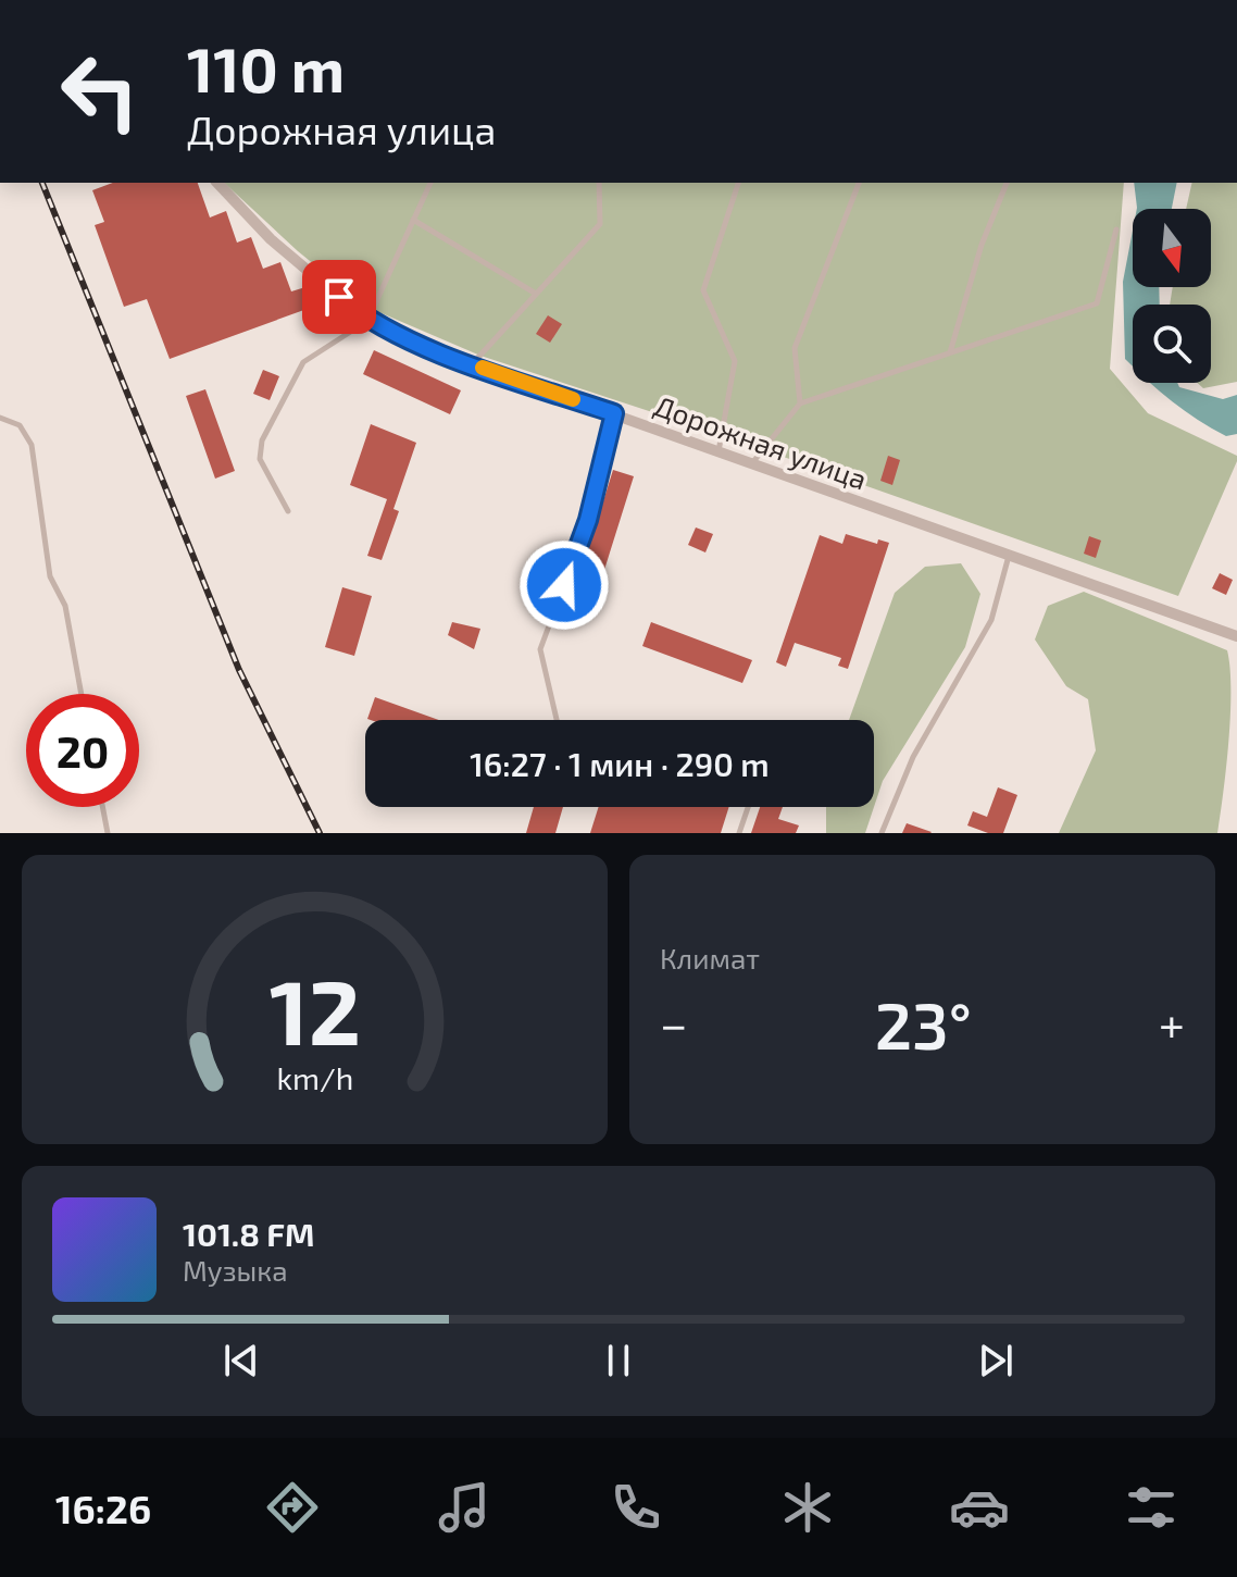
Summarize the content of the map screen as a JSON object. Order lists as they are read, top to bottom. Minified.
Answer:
{"streets":{"street":["Дорожная улица"]},"north":"bottom","page":{"turn":["110 m","Дорожная улица"],"limit":"20","trip":"16:27 · 1 мин · 290 m","tile":"Климат","heat":["−","23°","+"],"song":["101.8 FM","Музыка"],"tabs":"16:26","gauge":["12","km/h"]}}
